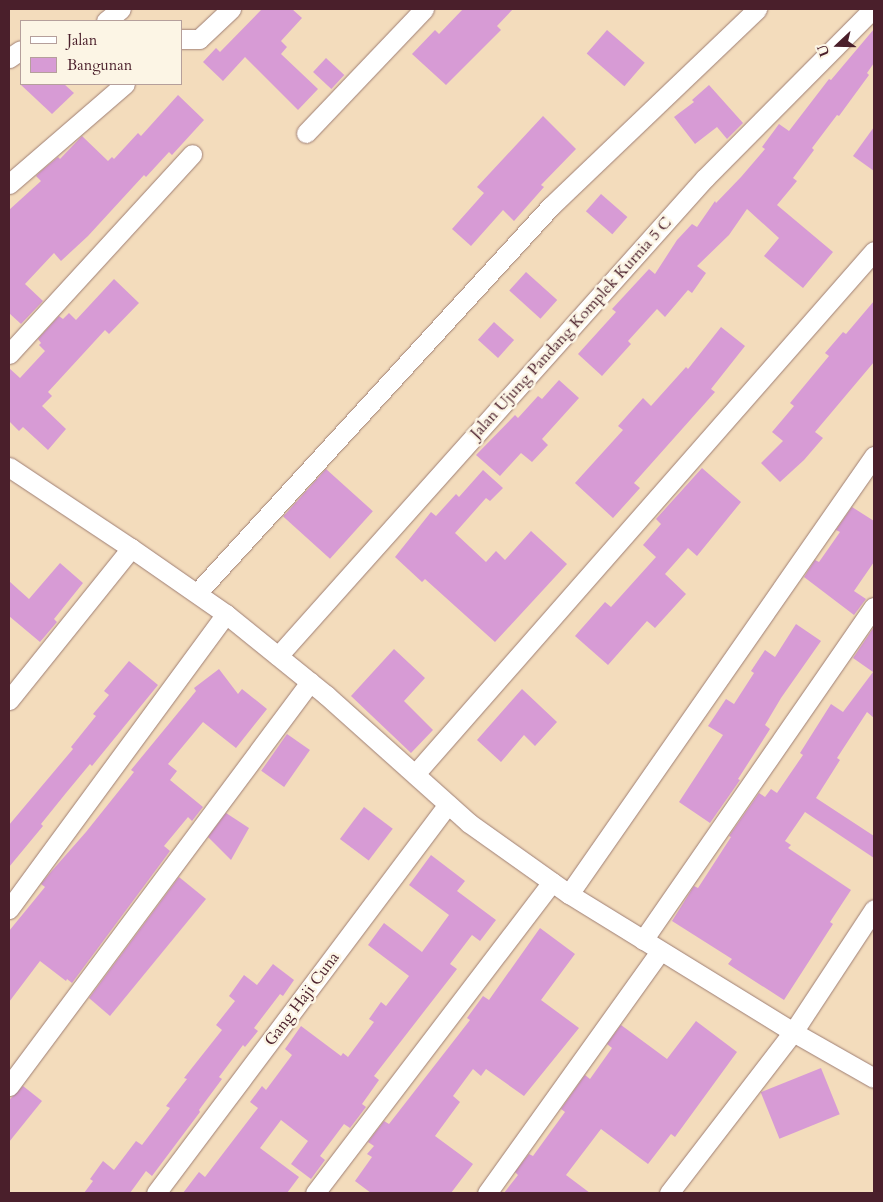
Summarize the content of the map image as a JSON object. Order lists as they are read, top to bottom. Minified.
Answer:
{"streets":{"street":["Jalan Ujung Pandang Komplek Kurnia 5 C","Gang Haji Cuna"]},"legend":["Jalan","Bangunan"],"north":"left"}
